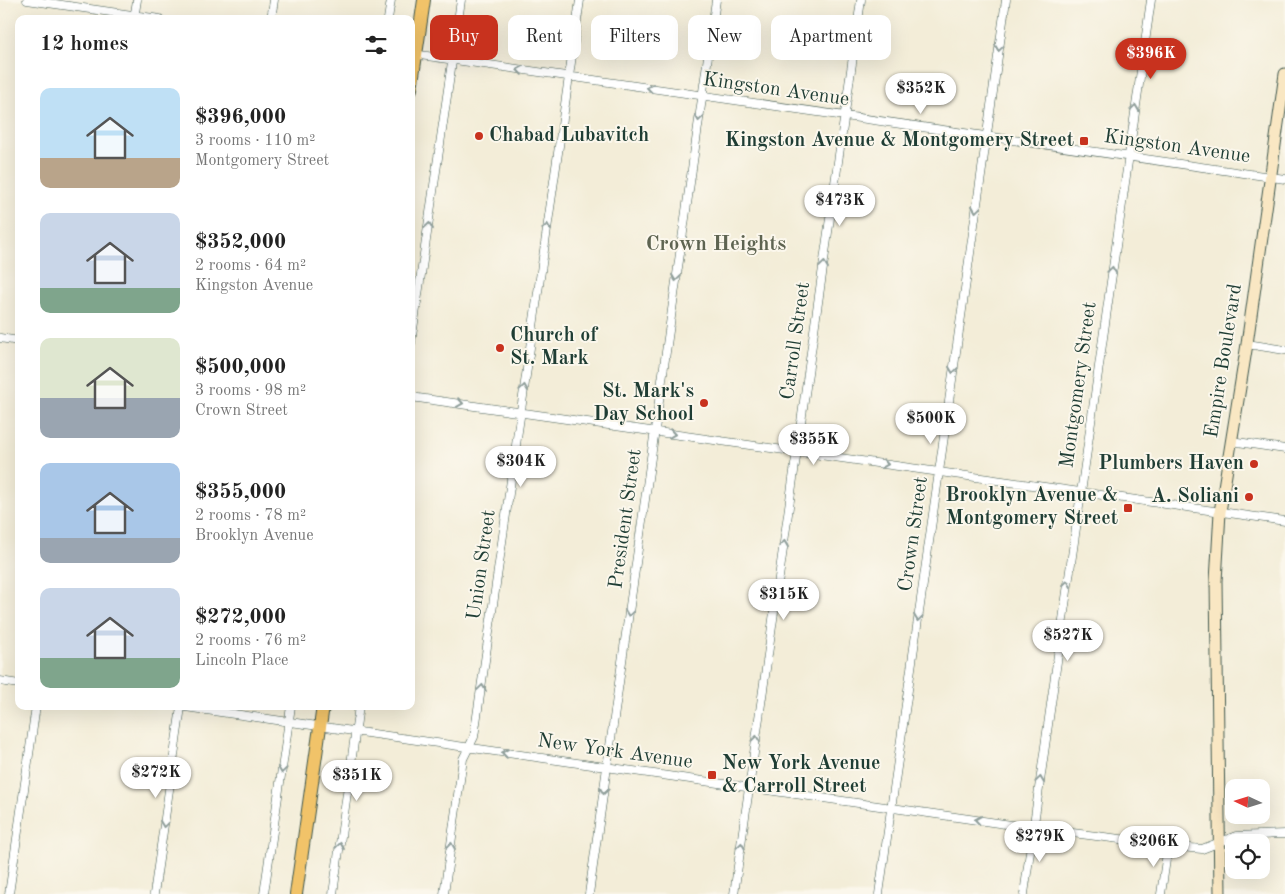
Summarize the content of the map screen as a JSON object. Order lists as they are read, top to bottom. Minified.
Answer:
{"streets":{"main road":["Empire Boulevard"],"street":["Kingston Avenue","Carroll Street","Montgomery Street","President Street","Crown Street","Union Street","New York Avenue"]},"crossings":[["Kingston Avenue","Carroll Street"],["Kingston Avenue","Empire Boulevard"],["Kingston Avenue","Montgomery Street"],["Kingston Avenue","President Street"],["Kingston Avenue","Crown Street"],["Kingston Avenue","Union Street"],["Carroll Street","New York Avenue"],["Empire Boulevard","New York Avenue"],["Montgomery Street","New York Avenue"],["President Street","New York Avenue"],["Crown Street","New York Avenue"],["Union Street","New York Avenue"]],"one_way":["Carroll Street","Montgomery Street","President Street","Crown Street","Union Street"],"districts":["Crown Heights"],"places":{"other":["Chabad Lubavitch","Church of St. Mark","St. Mark's Day School","Plumbers Haven","A. Soliani"],"transit":["Kingston Avenue & Montgomery Street","Brooklyn Avenue & Montgomery Street","New York Avenue & Carroll Street"]},"north":"left","page":{"chip":["Buy","Rent","Filters","New","Apartment"],"heading":"12 homes","price":["$396K","$352K","$473K","$500K","$355K","$304K","$315K","$527K","$272K","$351K","$279K","$206K"],"list":[{"name":"$396,000","note":"3 rooms · 110 m² · Montgomery Street"},{"name":"$352,000","note":"2 rooms · 64 m² · Kingston Avenue"},{"name":"$500,000","note":"3 rooms · 98 m² · Crown Street"},{"name":"$355,000","note":"2 rooms · 78 m² · Brooklyn Avenue"},{"name":"$272,000","note":"2 rooms · 76 m² · Lincoln Place"}]}}
